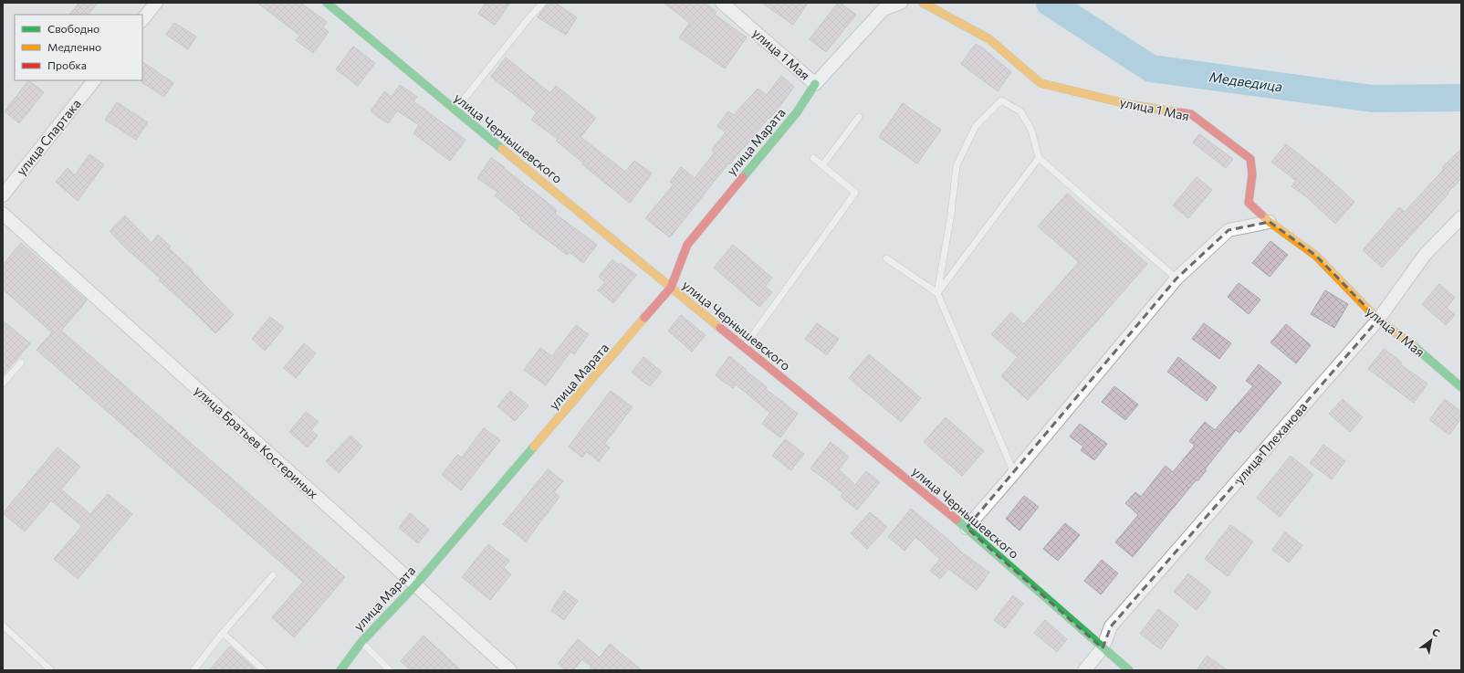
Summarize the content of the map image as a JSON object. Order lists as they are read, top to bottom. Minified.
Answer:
{"streets":{"street":["улица 1 Мая","улица Спартака","улица Чернышевского","улица Марата","улица Братьев Костериных","улица Плеханова"]},"crossings":[["улица 1 Мая","улица Марата"],["улица 1 Мая","улица Плеханова"],["улица Чернышевского","улица Марата"],["улица Чернышевского","улица Плеханова"],["улица Марата","улица Братьев Костериных"]],"water":["Медведица"],"legend":["Свободно","Медленно","Пробка"],"north":"top right"}
